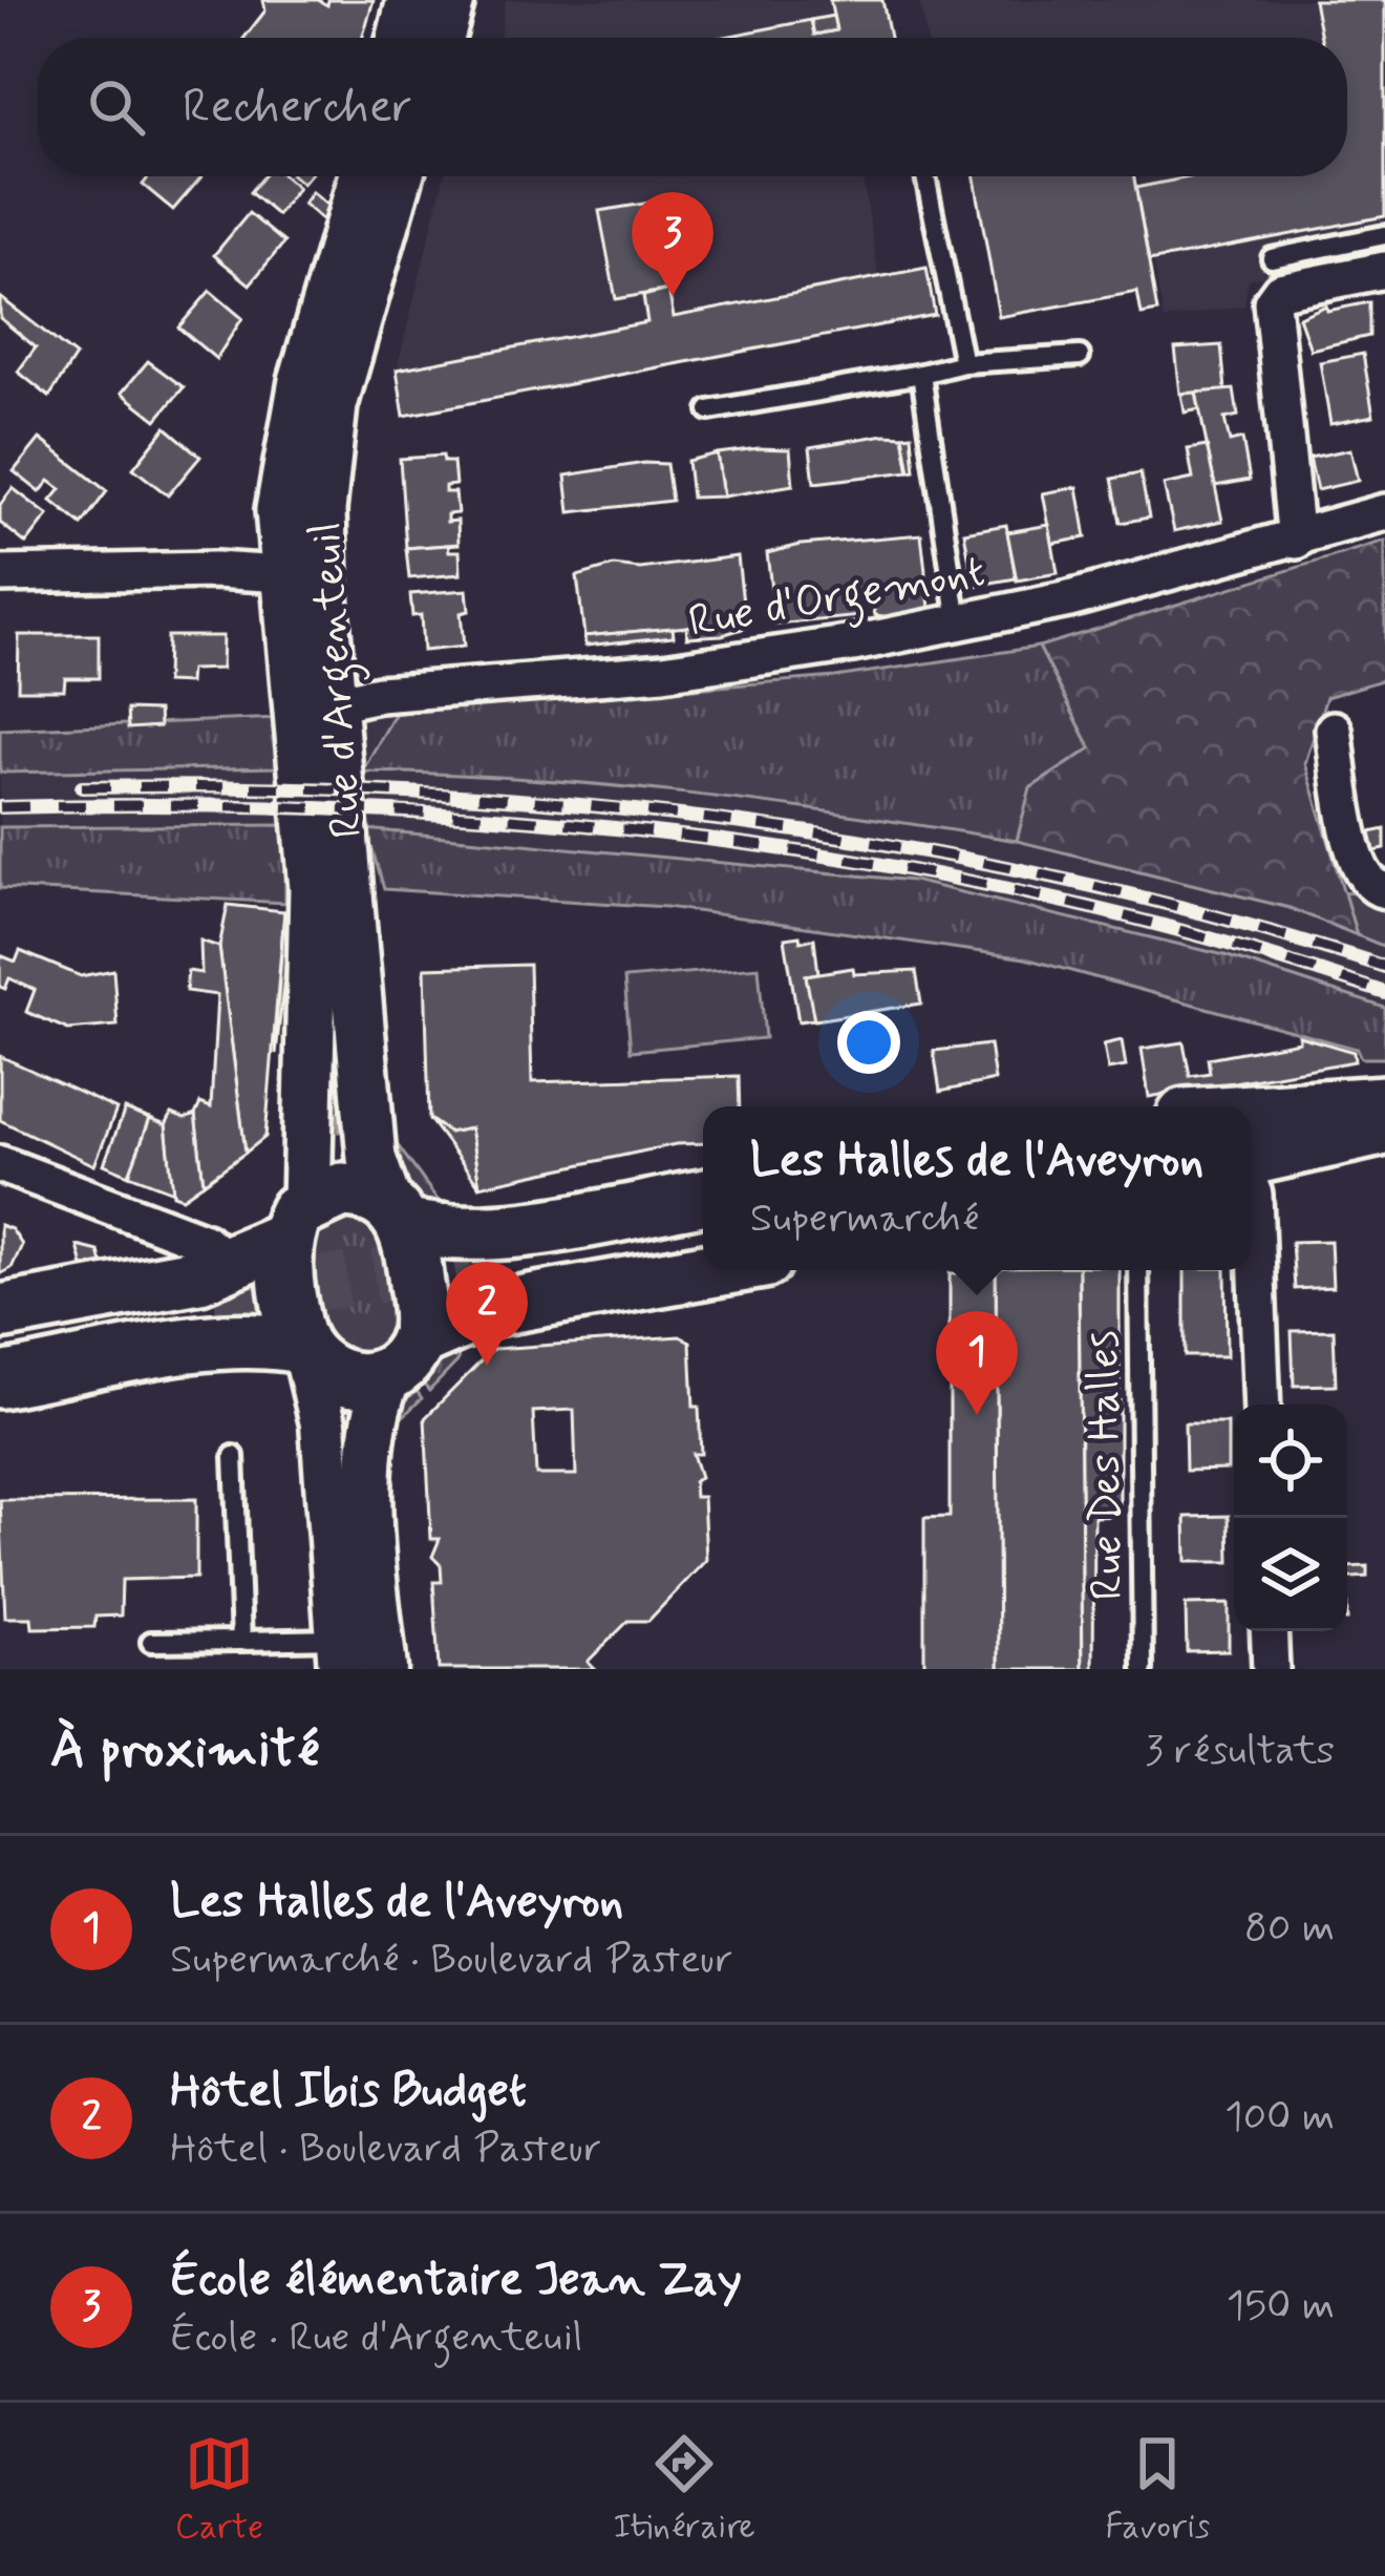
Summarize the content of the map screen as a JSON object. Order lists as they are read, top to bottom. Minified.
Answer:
{"streets":{"main road":["Rue d'Argenteuil"],"street":["Rue d'Orgemont"],"lane":["Rue Des Halles"]},"crossings":[["Rue d'Orgemont","Rue d'Argenteuil"]],"page":{"search":"Rechercher","pins":["3","2","1"],"popup":["Les Halles de l'Aveyron","Supermarché"],"heading":["À proximité","3 résultats"],"list":[{"mark":"1","name":"Les Halles de l'Aveyron","note":"Supermarché · Boulevard Pasteur","value":"80 m"},{"mark":"2","name":"Hôtel Ibis Budget","note":"Hôtel · Boulevard Pasteur","value":"100 m"},{"mark":"3","name":"École élémentaire Jean Zay","note":"École · Rue d'Argenteuil","value":"150 m"}],"nav":["Carte","Itinéraire","Favoris"]}}
